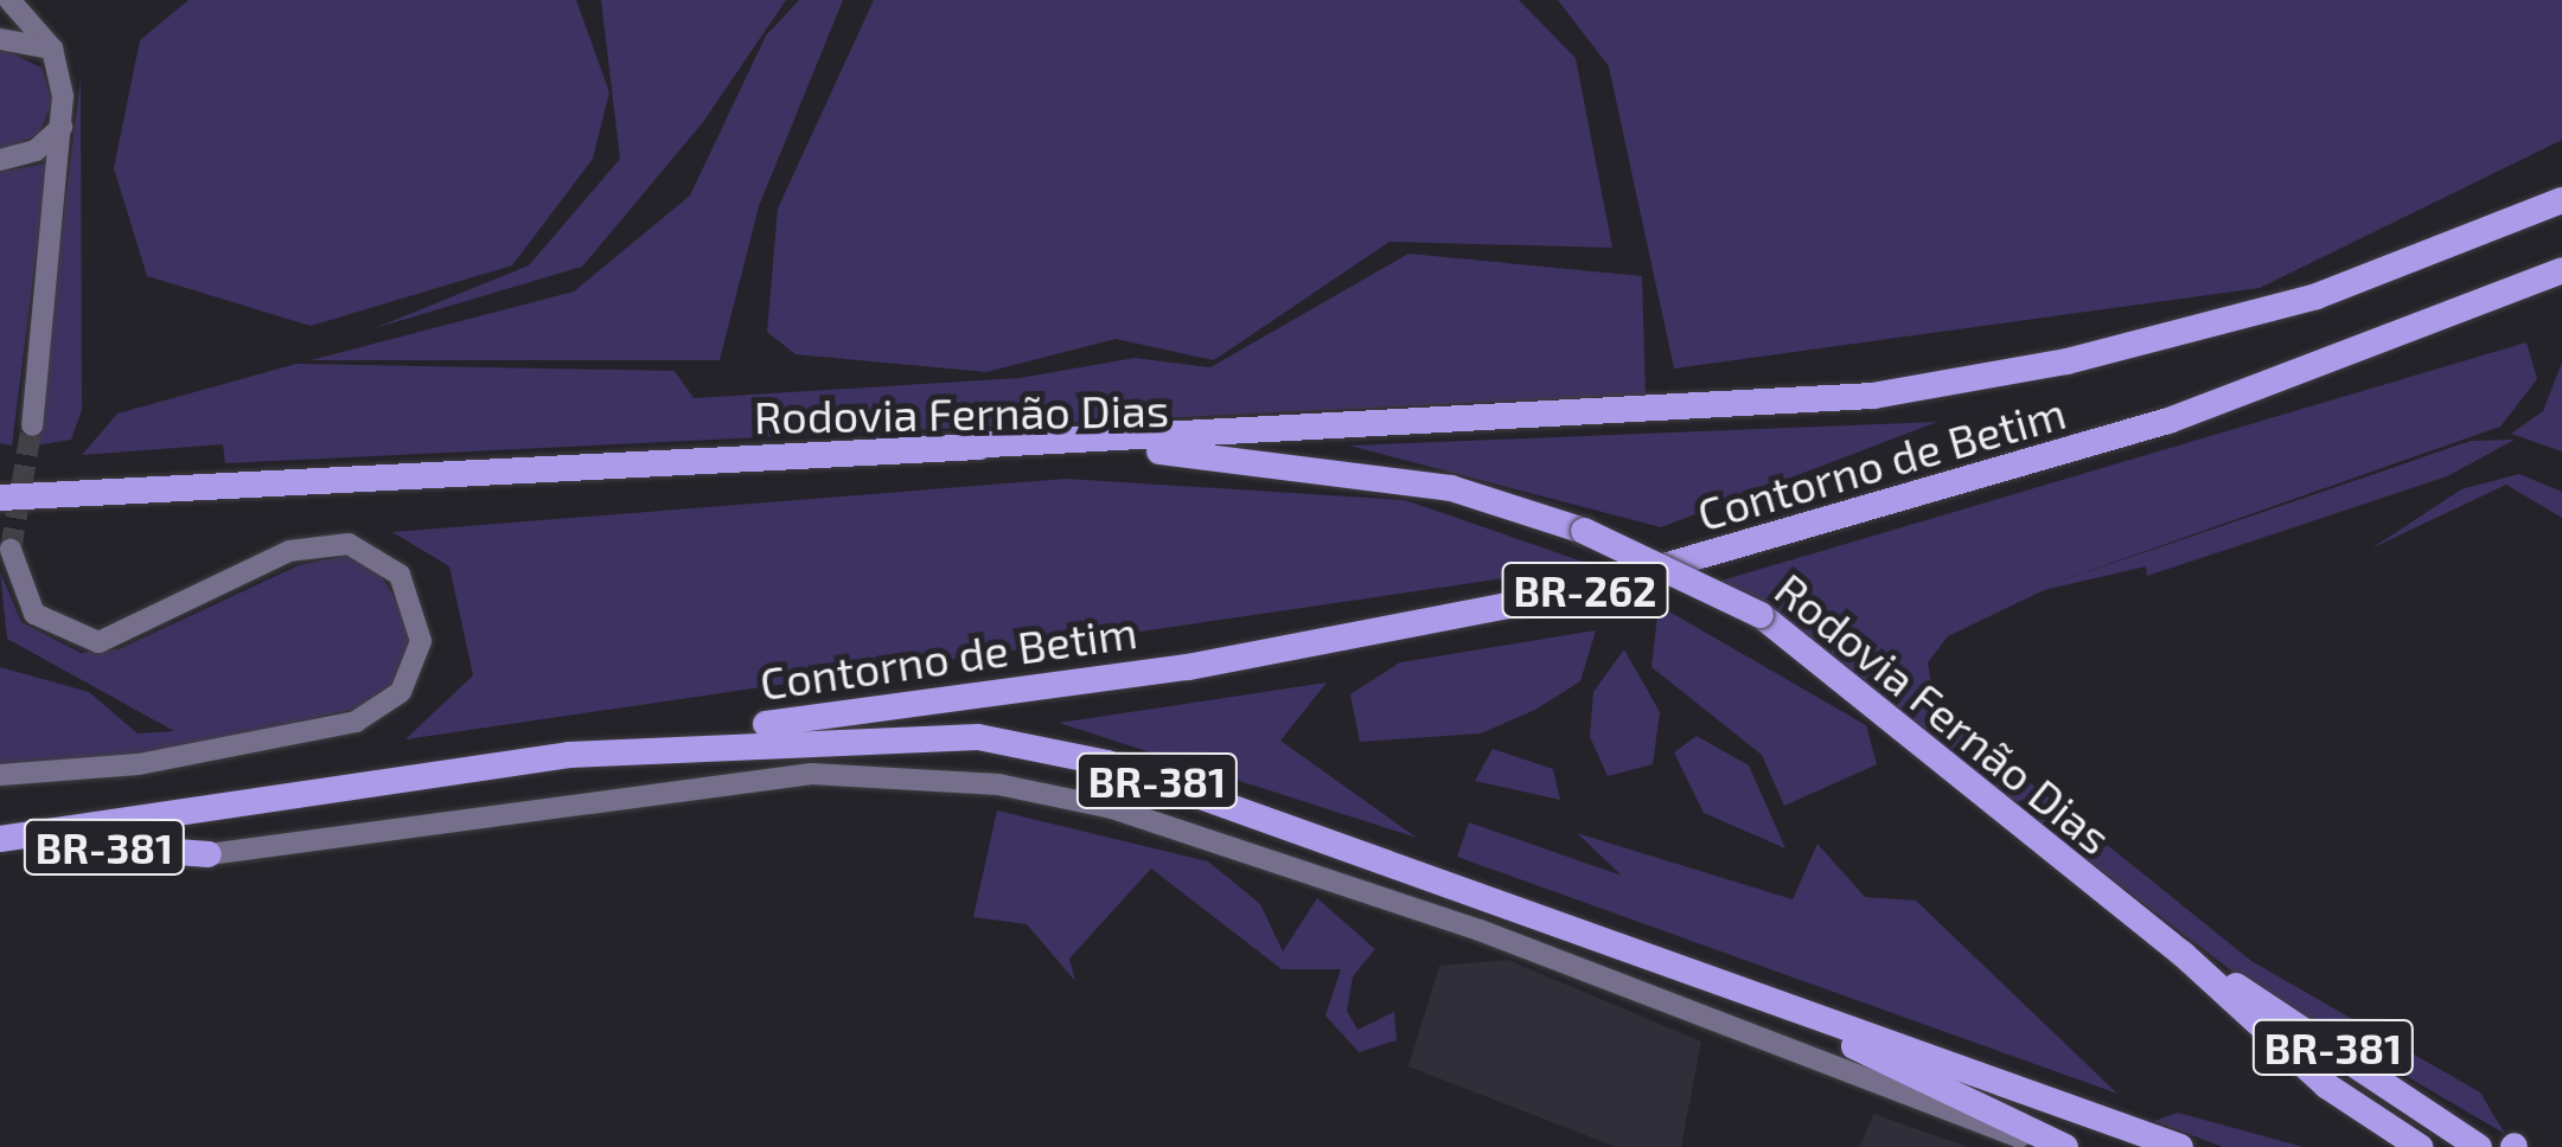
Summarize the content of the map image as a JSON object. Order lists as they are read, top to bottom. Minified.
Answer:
{"streets":{"highway":["Rodovia Fernão Dias","Contorno de Betim","BR-262","BR-381"]},"crossings":[["Rodovia Fernão Dias","Contorno de Betim"],["Rodovia Fernão Dias","BR-381"],["Contorno de Betim","BR-381"]]}
